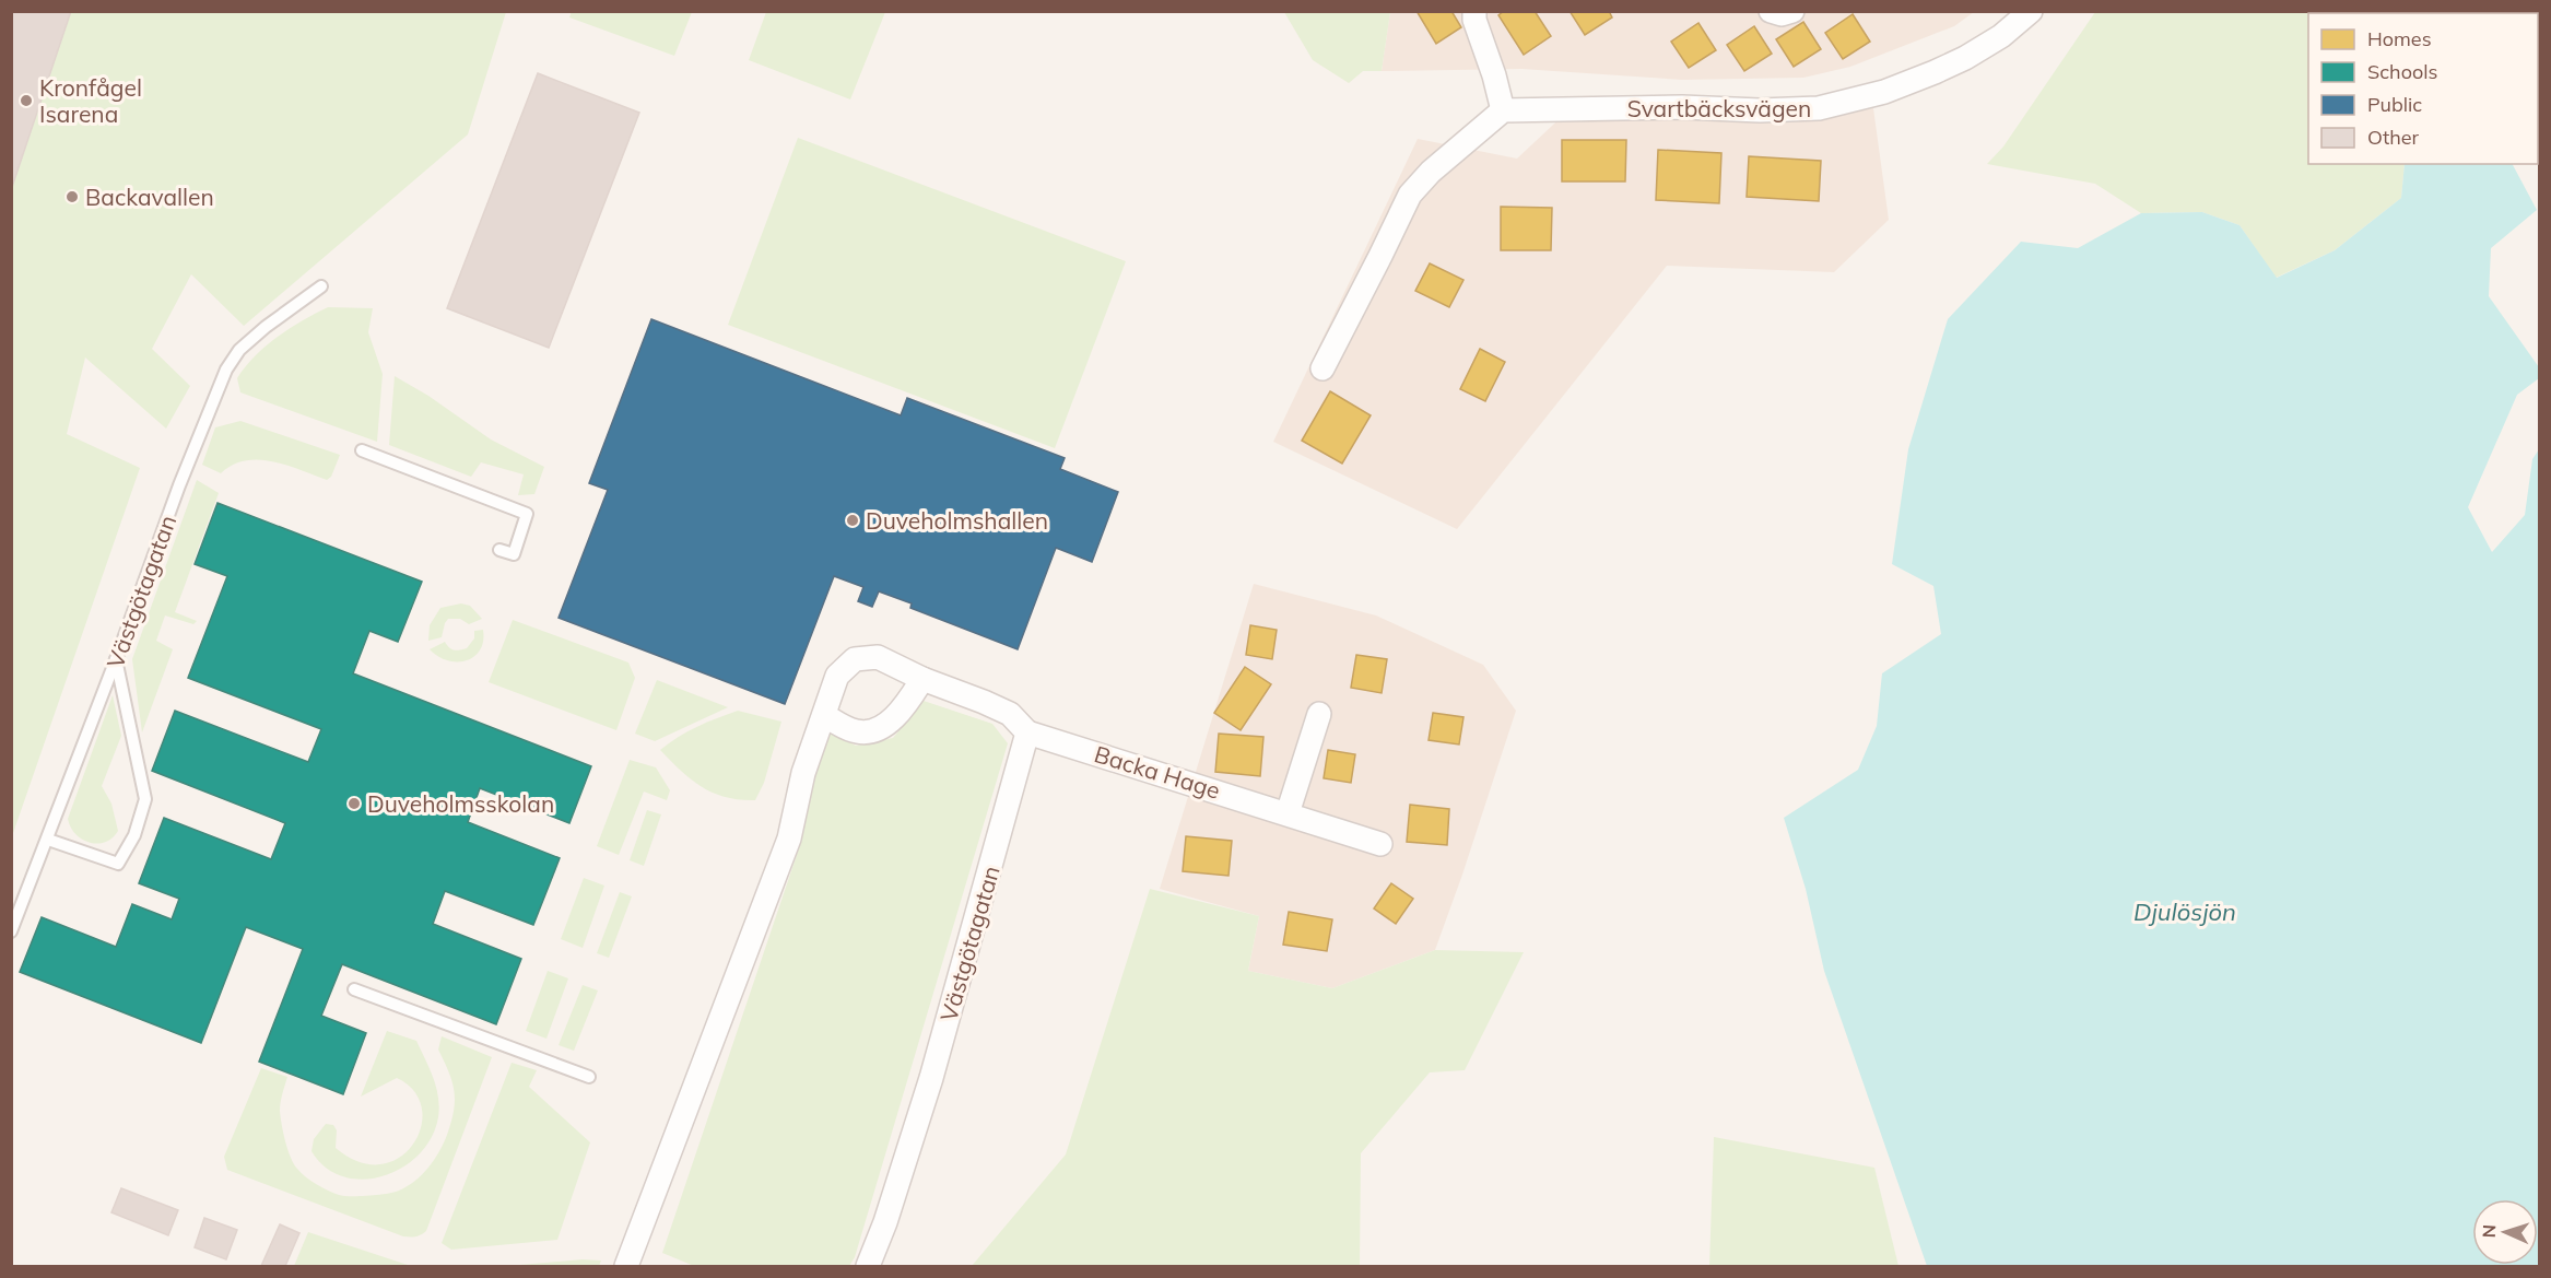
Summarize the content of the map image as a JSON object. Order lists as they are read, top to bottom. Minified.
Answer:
{"streets":{"street":["Svartbäcksvägen","Västgötagatan","Backa Hage"]},"crossings":[["Västgötagatan","Backa Hage"]],"water":["Djulösjön"],"places":["Kronfågel Isarena","Backavallen","Duveholmshallen","Duveholmsskolan"],"legend":["Homes","Schools","Public","Other"],"north":"left"}
